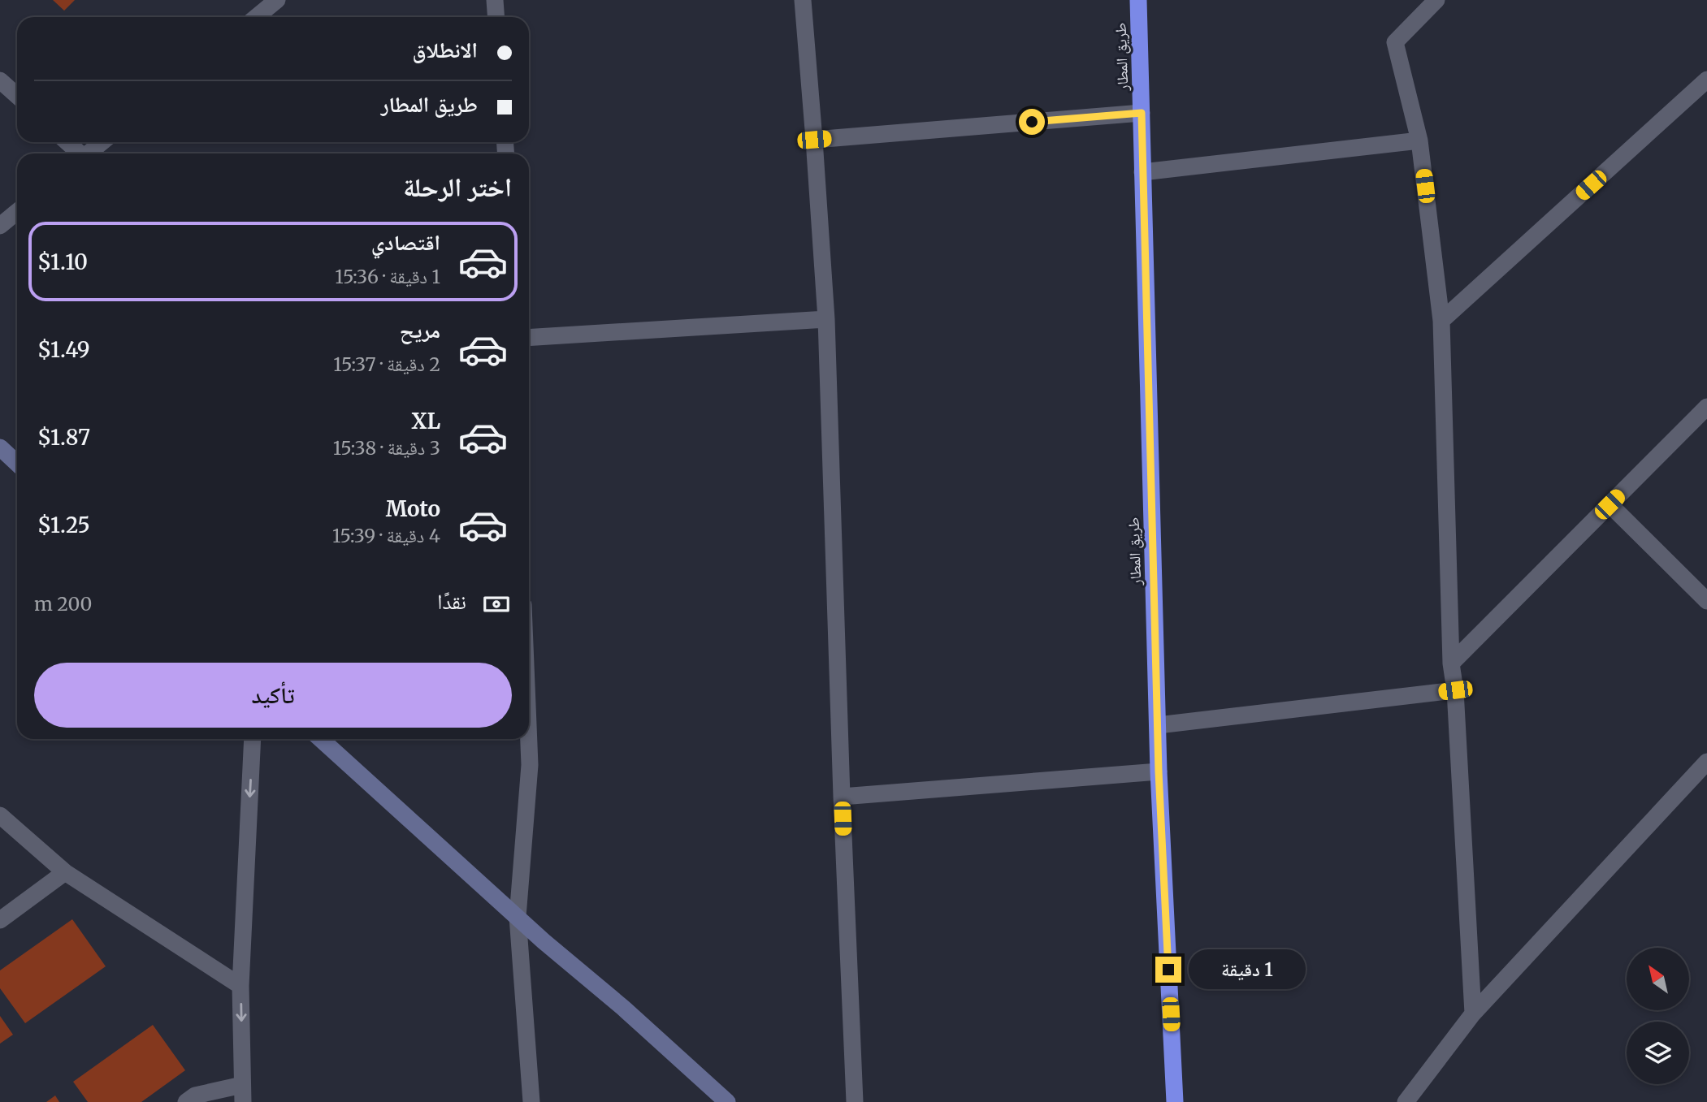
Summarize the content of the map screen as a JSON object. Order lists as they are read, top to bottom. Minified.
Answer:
{"streets":{"highway":["طريق المطار"]},"north":"top left","page":{"banner":["الانطلاق","طريق المطار"],"heading":"اختر الرحلة","list":[{"name":"اقتصادي","note":"1 دقيقة · 15:36","value":"$1.10"},{"name":"مريح","note":"2 دقيقة · 15:37","value":"$1.49"},{"name":"XL","note":"3 دقيقة · 15:38","value":"$1.87"},{"name":"Moto","note":"4 دقيقة · 15:39","value":"$1.25"}],"pay":["نقدًا","200 m"],"buttons":"تأكيد","bubble":"1 دقيقة"}}
